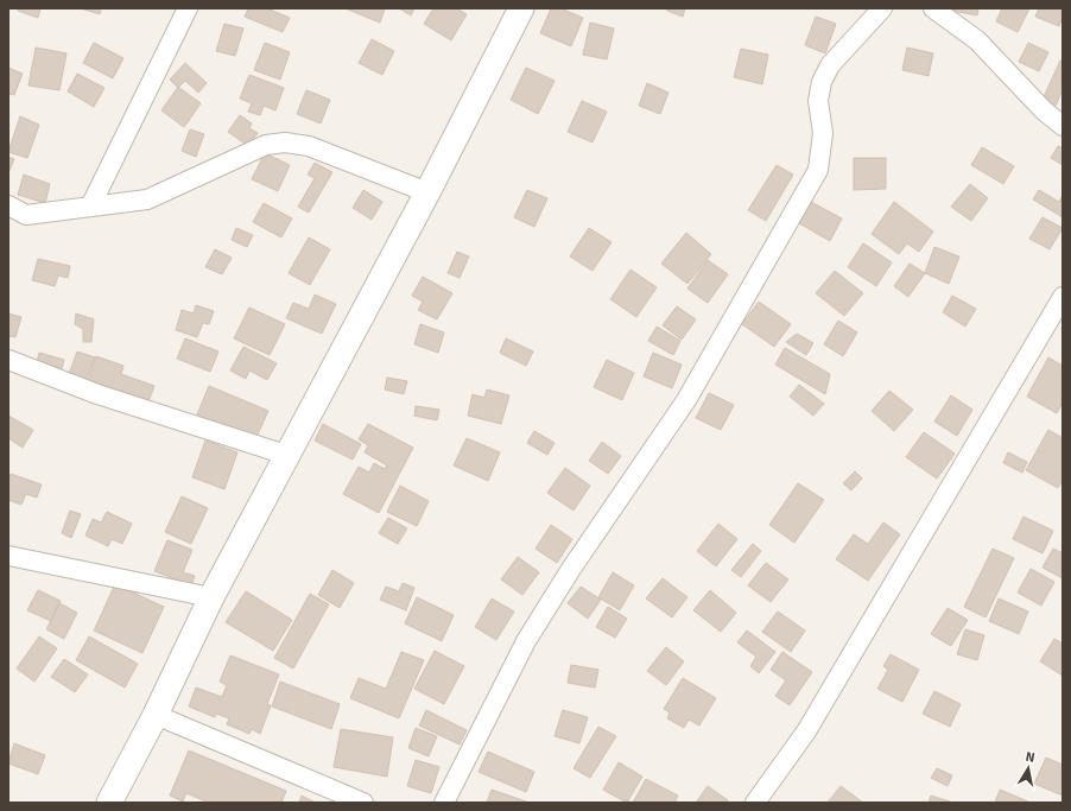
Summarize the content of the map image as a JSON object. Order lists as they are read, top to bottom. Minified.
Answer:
{"north":"top"}
